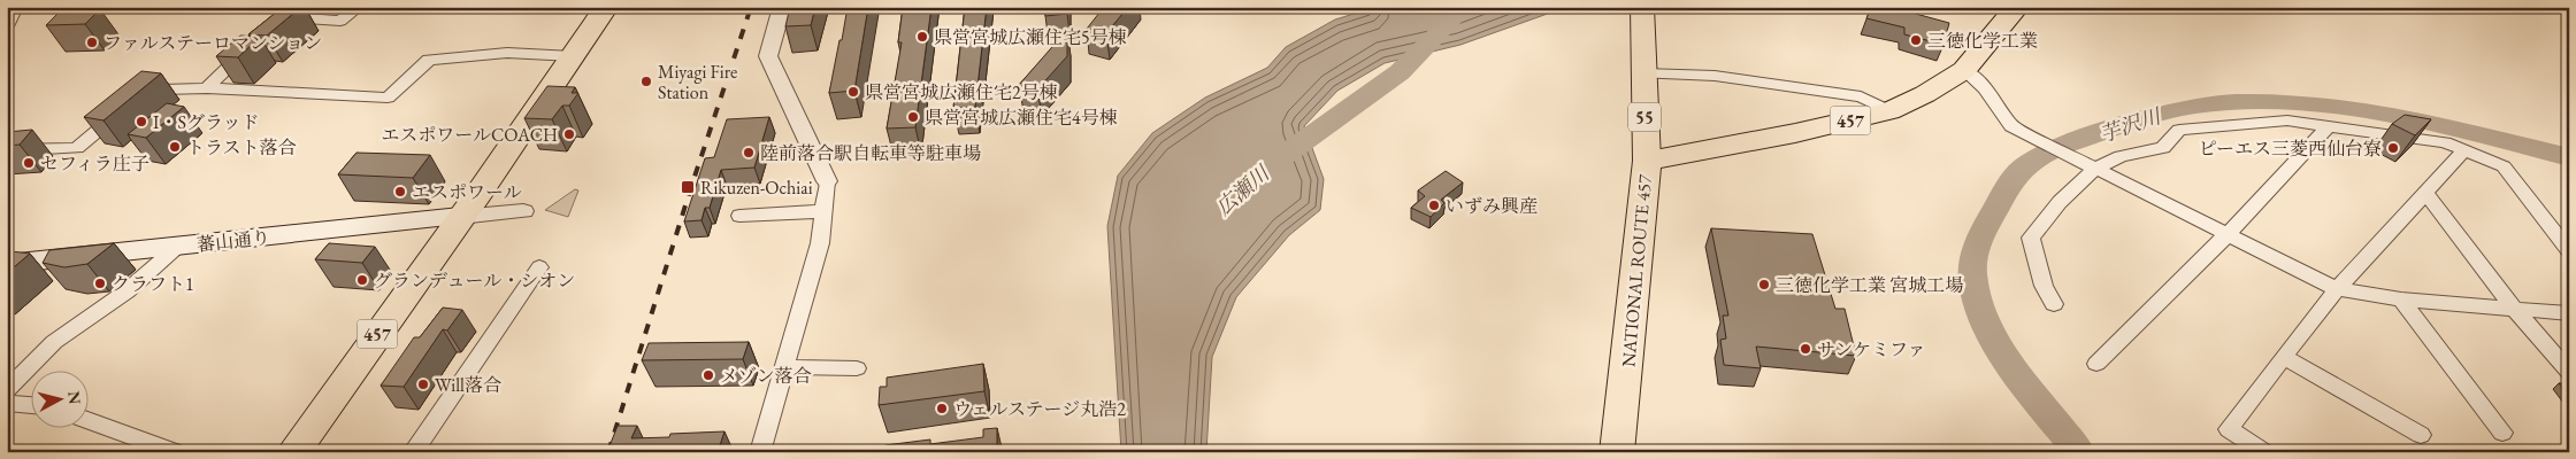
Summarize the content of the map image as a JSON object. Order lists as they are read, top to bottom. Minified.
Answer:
{"streets":{"highway":["457","NATIONAL ROUTE 457"],"main road":["55","蕃山通り"]},"crossings":[["55","NATIONAL ROUTE 457"],["457","蕃山通り"]],"water":["芋沢川","広瀬川"],"places":{"other":["県営宮城広瀬住宅5号棟","三徳化学工業","ファルステーロマンション","Miyagi Fire Station","県営宮城広瀬住宅2号棟","県営宮城広瀬住宅4号棟","I・Sグラッド","エスポワールCOACH","トラスト落合","ピーエス三菱西仙台寮","陸前落合駅自転車等駐車場","セフィラ庄子","エスポワール","いずみ興産","グランデュール・シオン","クラフト1","三徳化学工業 宮城工場","サンケミファ","メゾン落合","Will落合","ウェルステージ丸浩2"],"transit":["Rikuzen-Ochiai"]},"north":"right"}
